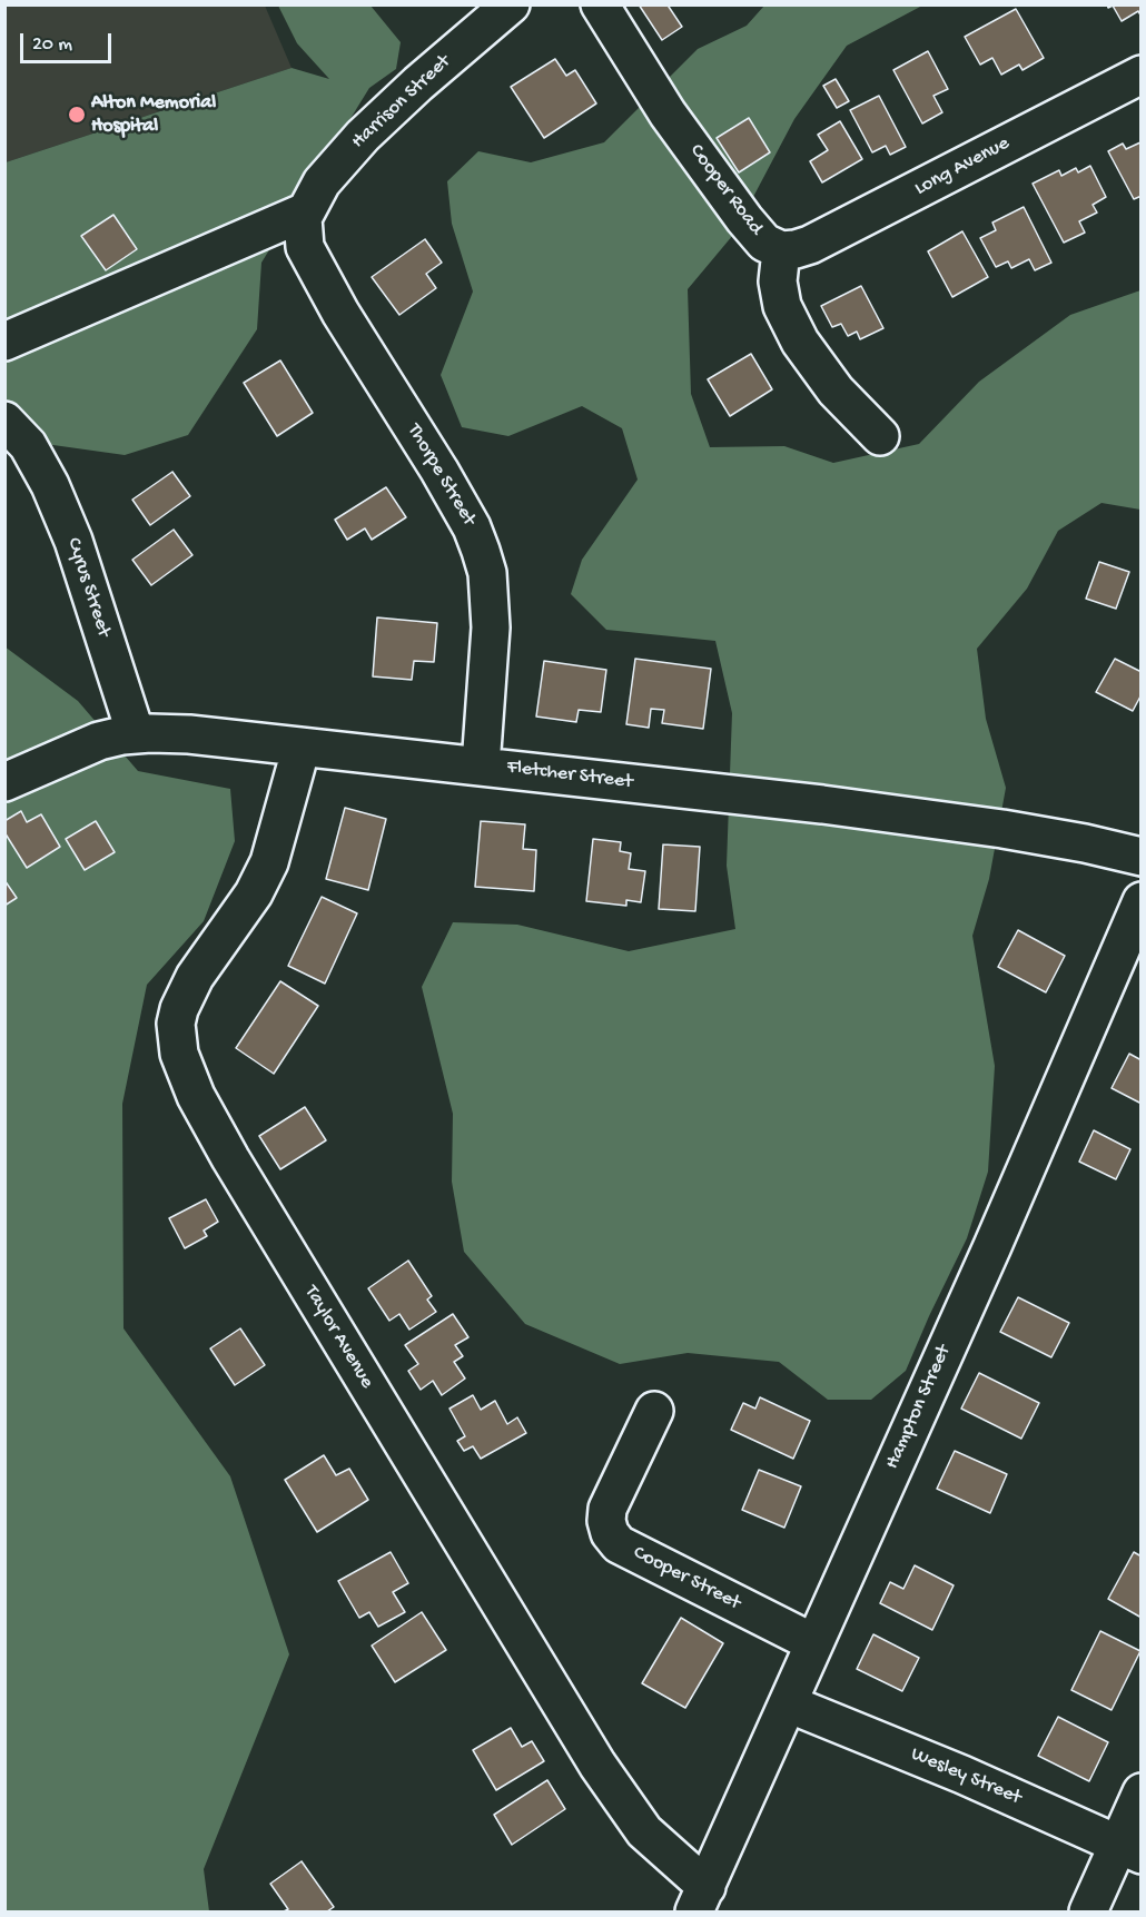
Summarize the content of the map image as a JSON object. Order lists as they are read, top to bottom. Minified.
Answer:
{"streets":{"street":["Harrison Street","Long Avenue","Cooper Road","Thorpe Street","Cyrus Street","Fletcher Street","Taylor Avenue","Hampton Street","Cooper Street","Wesley Street"]},"crossings":[["Harrison Street","Thorpe Street"],["Long Avenue","Cooper Road"],["Thorpe Street","Fletcher Street"],["Cyrus Street","Fletcher Street"],["Fletcher Street","Taylor Avenue"],["Taylor Avenue","Hampton Street"],["Hampton Street","Cooper Street"],["Hampton Street","Wesley Street"]],"places":["Alton Memorial Hospital"],"scale_bar":"20 m"}
